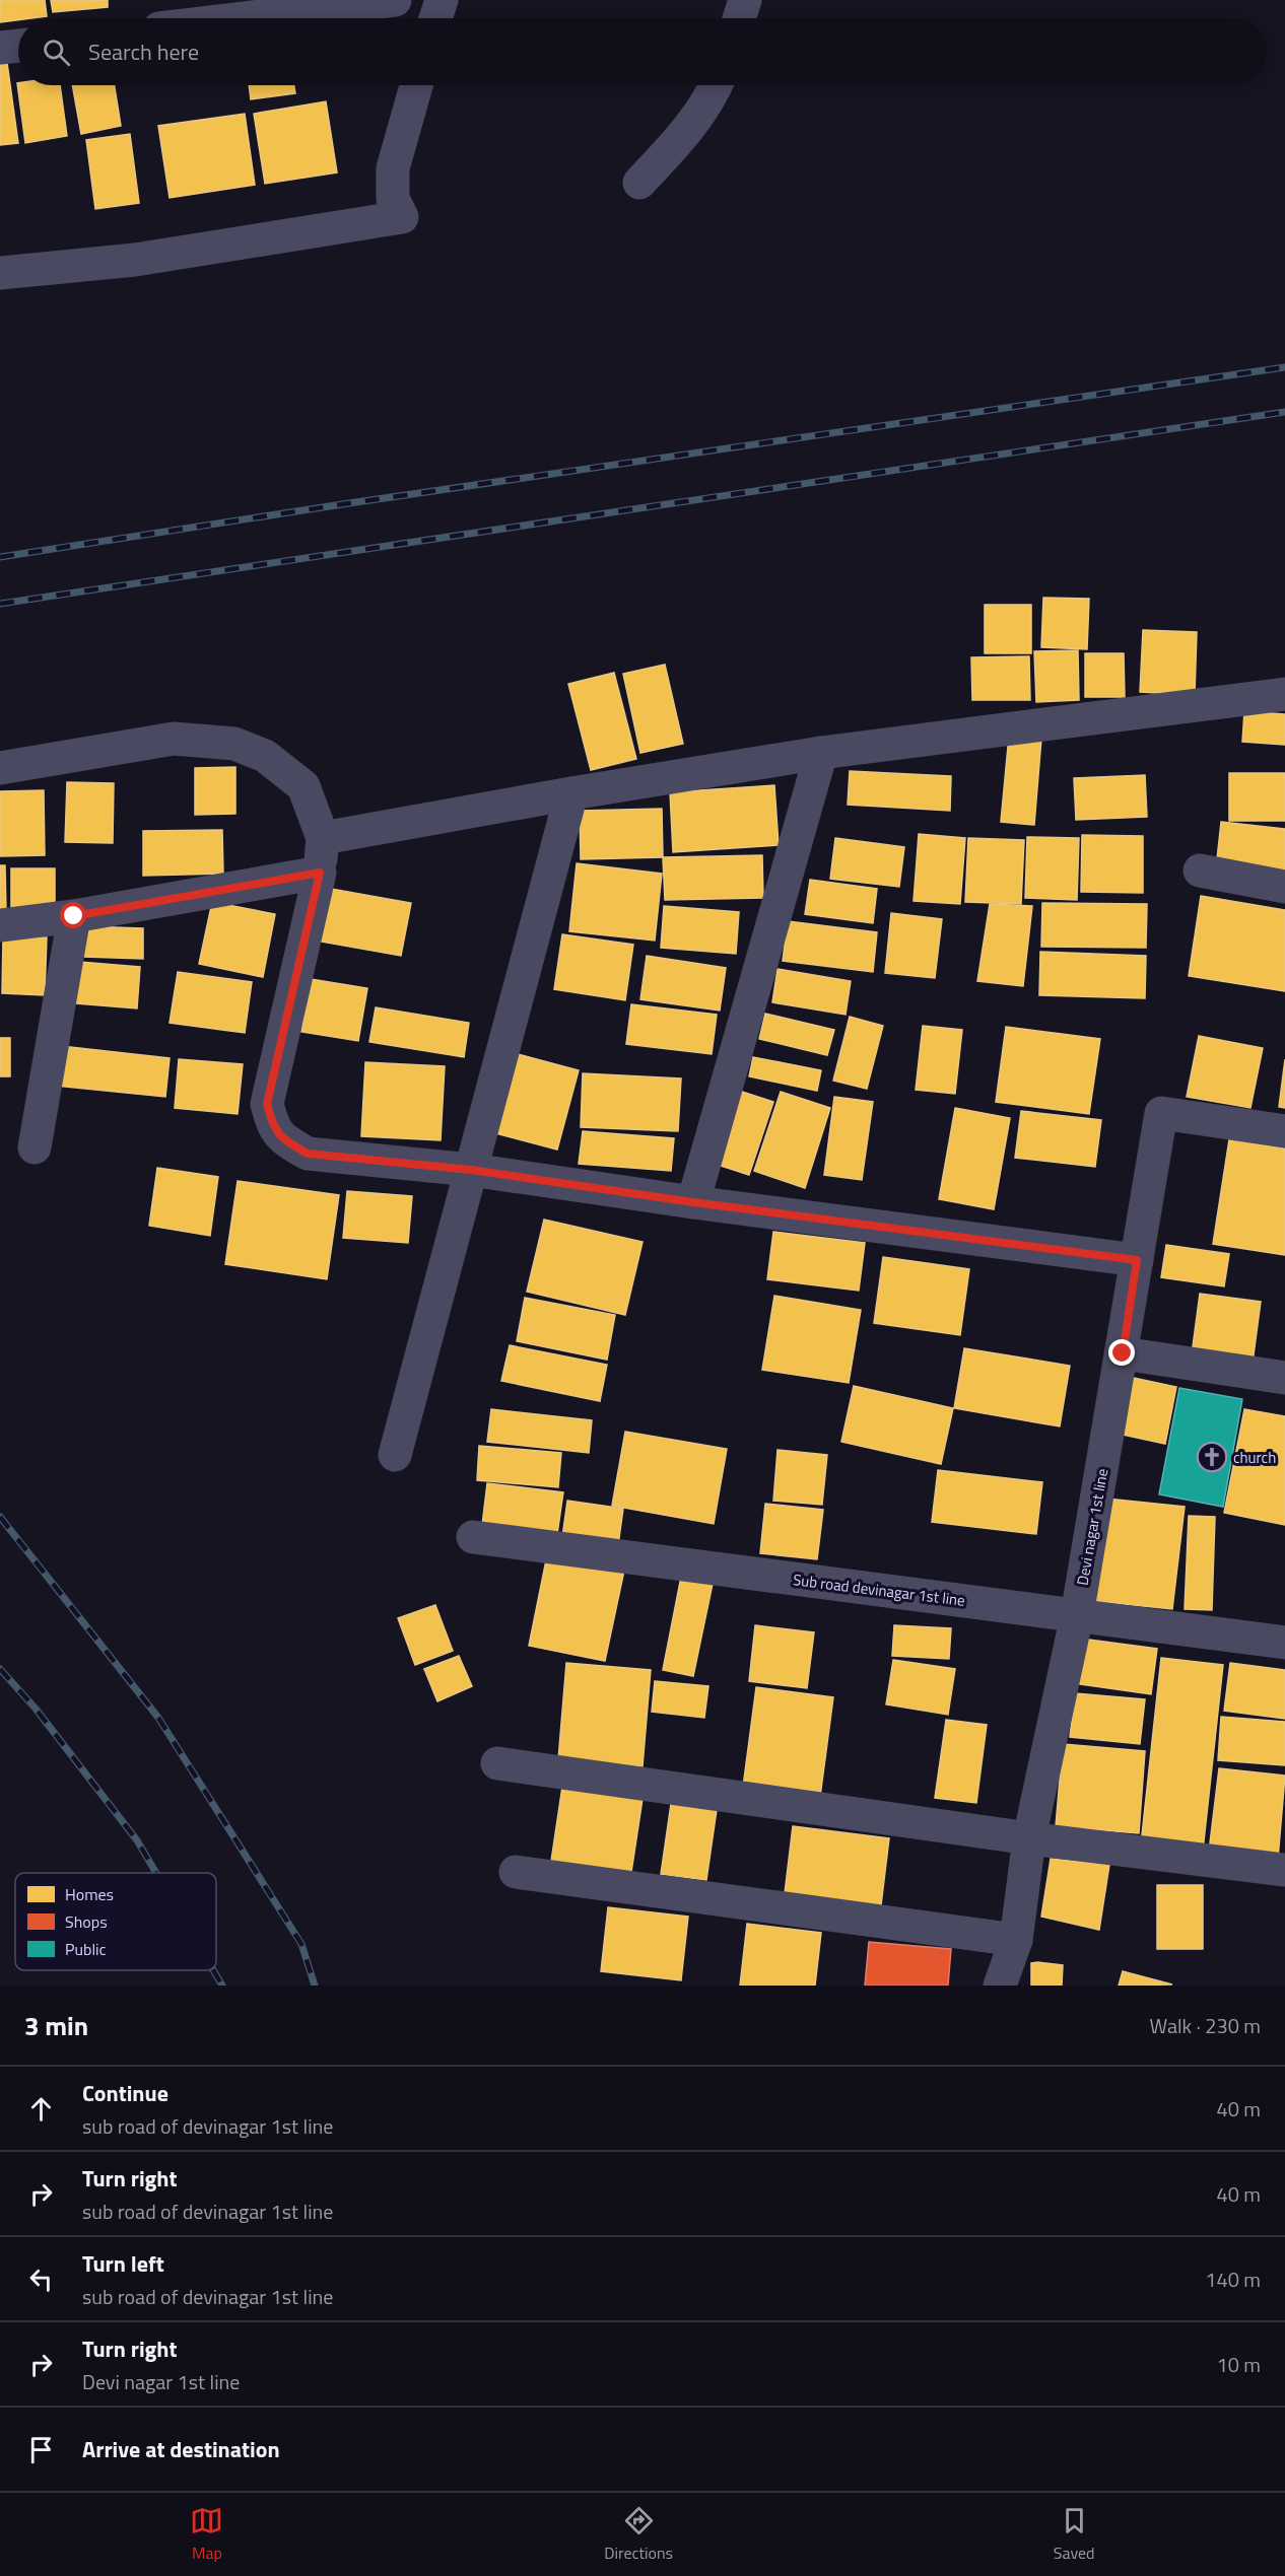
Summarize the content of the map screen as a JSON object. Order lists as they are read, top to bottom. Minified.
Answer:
{"streets":{"street":["Devi nagar 1st line","Sub road devinagar 1st line"]},"crossings":[["Devi nagar 1st line","Sub road devinagar 1st line"]],"places":{"church":["church"]},"legend":["Homes","Shops","Public"],"page":{"search":"Search here","heading":["3 min","Walk · 230 m"],"list":[["Continue","sub road of devinagar 1st line","40 m"],["Turn right","sub road of devinagar 1st line","40 m"],["Turn left","sub road of devinagar 1st line","140 m"],["Turn right","Devi nagar 1st line","10 m"],"Arrive at destination"],"nav":["Map","Directions","Saved"]}}
